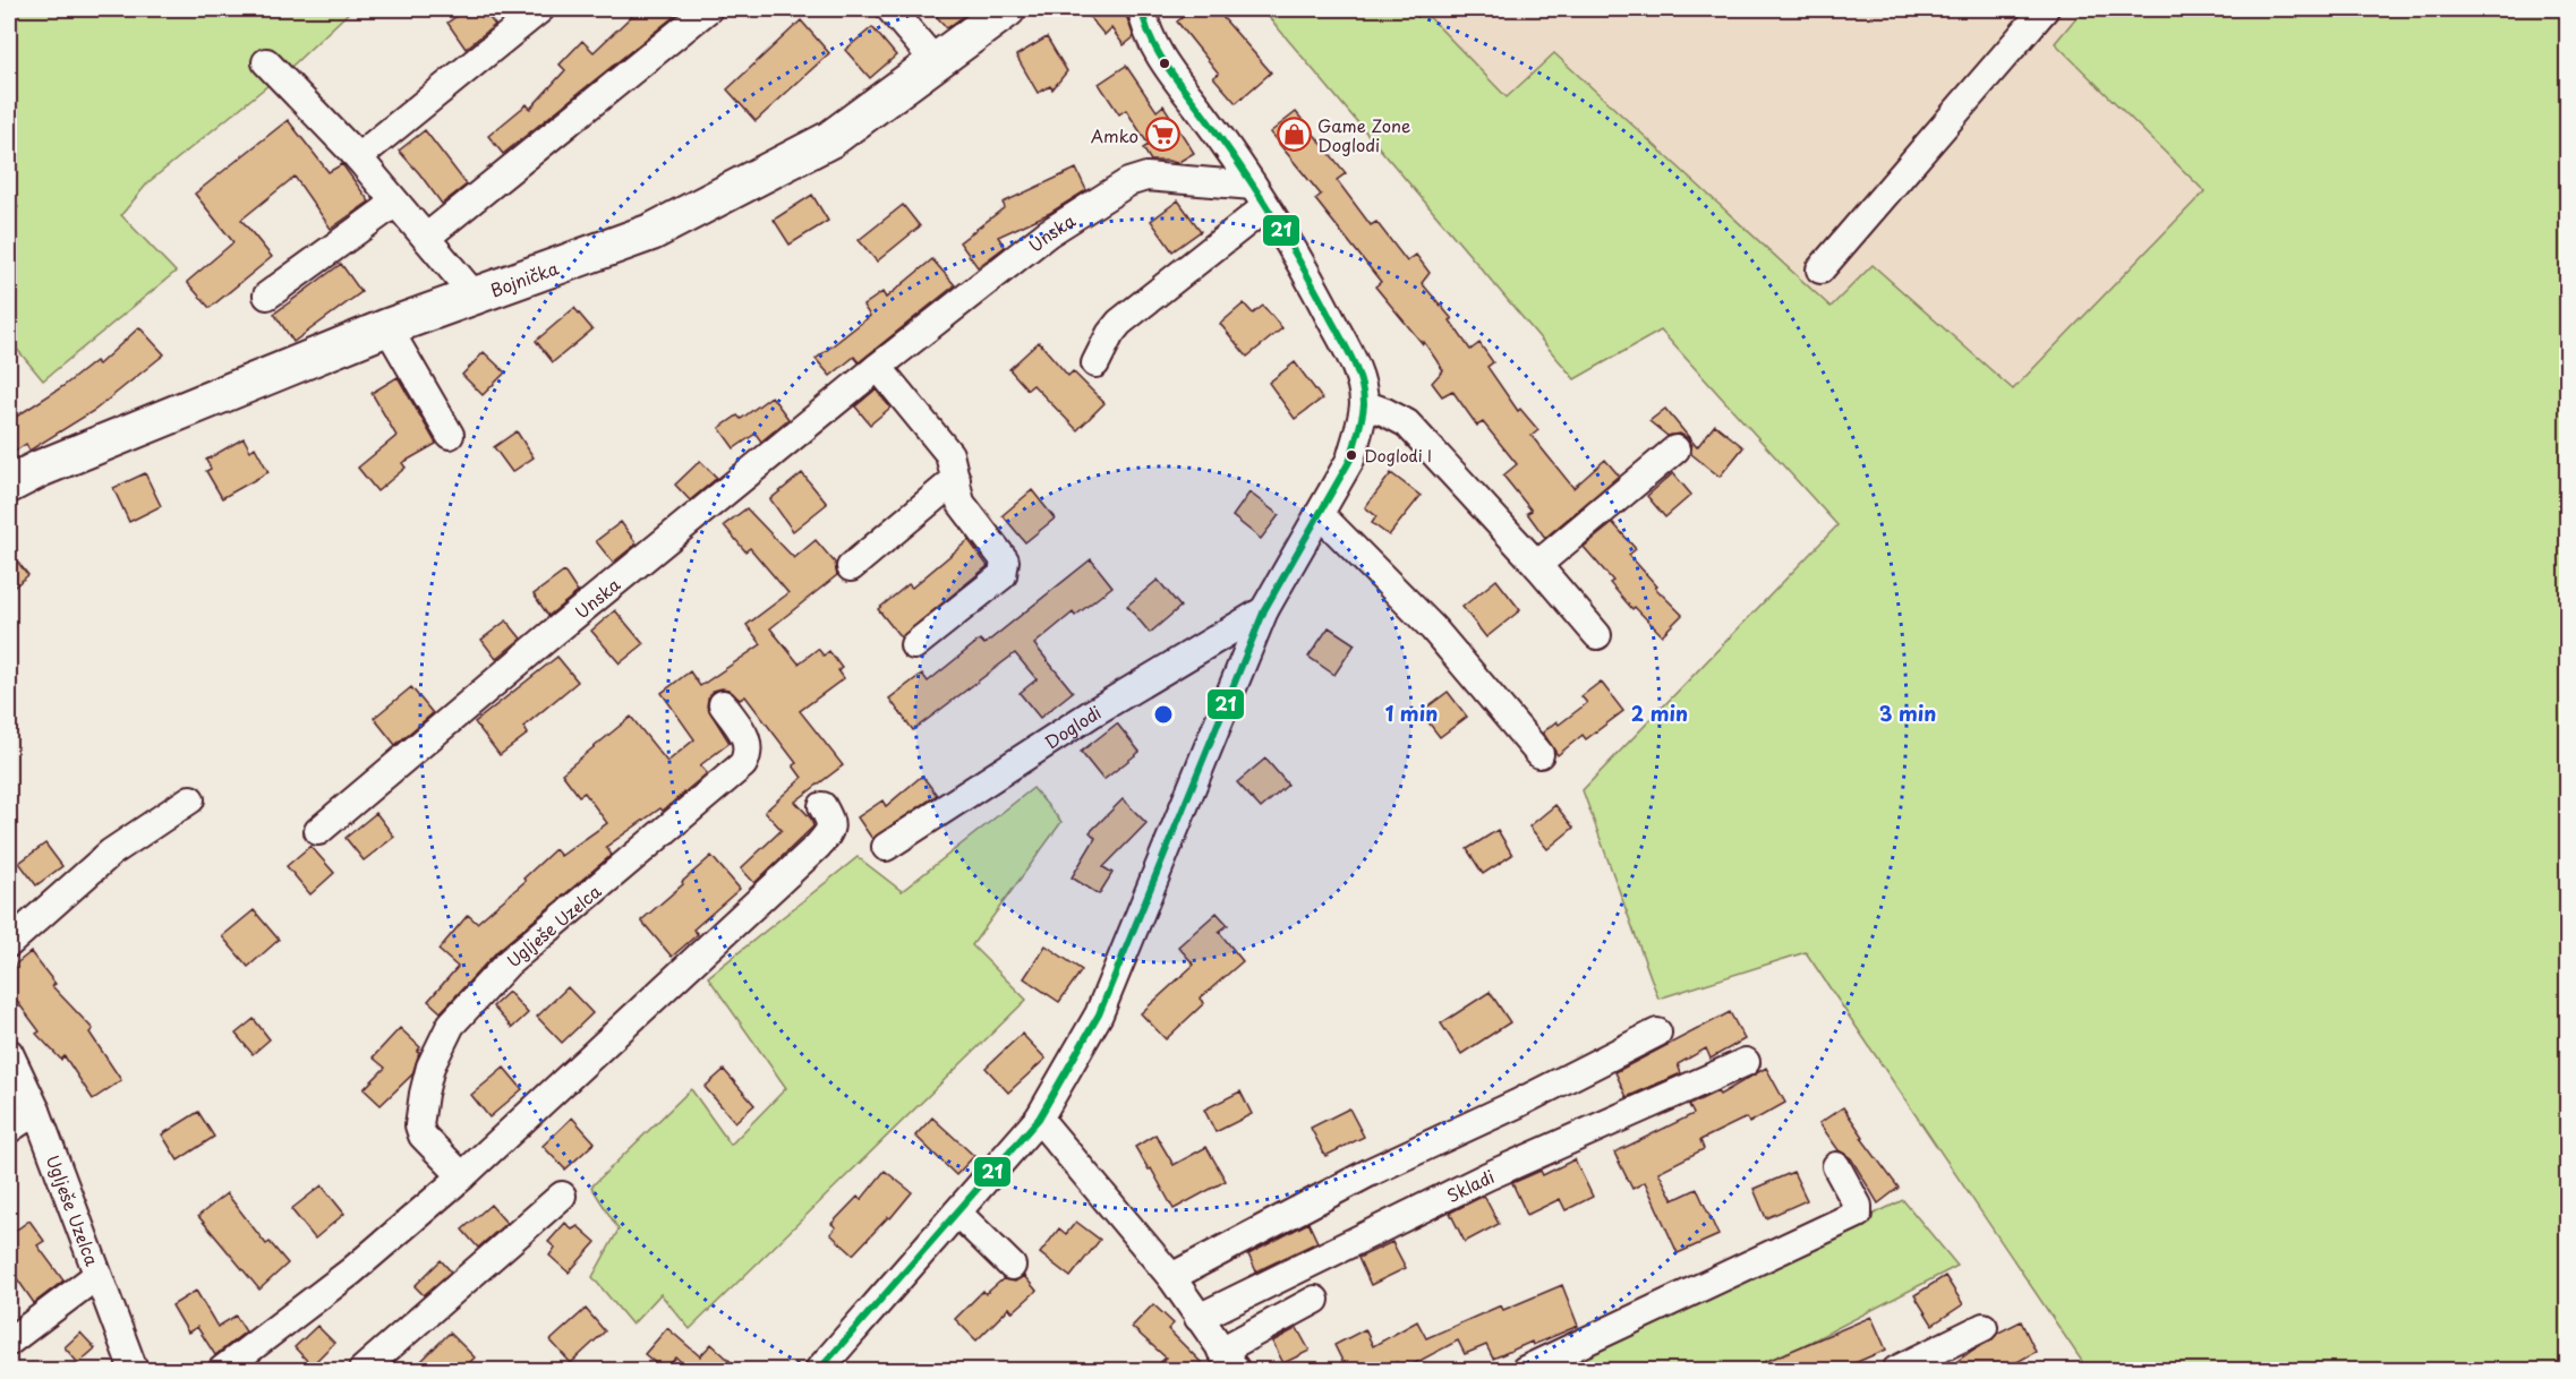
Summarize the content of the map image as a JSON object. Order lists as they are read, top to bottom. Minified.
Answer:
{"streets":{"main road":["Bojnička"],"street":["Unska","Doglodi","Uglješe Uzelca","Skladi"]},"crossings":[["Unska","Doglodi"]],"places":{"supermarket":["Amko"],"shop":["Game Zone Doglodi"],"other":["Doglodi I"]},"lines":["transit line 21"],"rings":["1 min","2 min","3 min"]}
